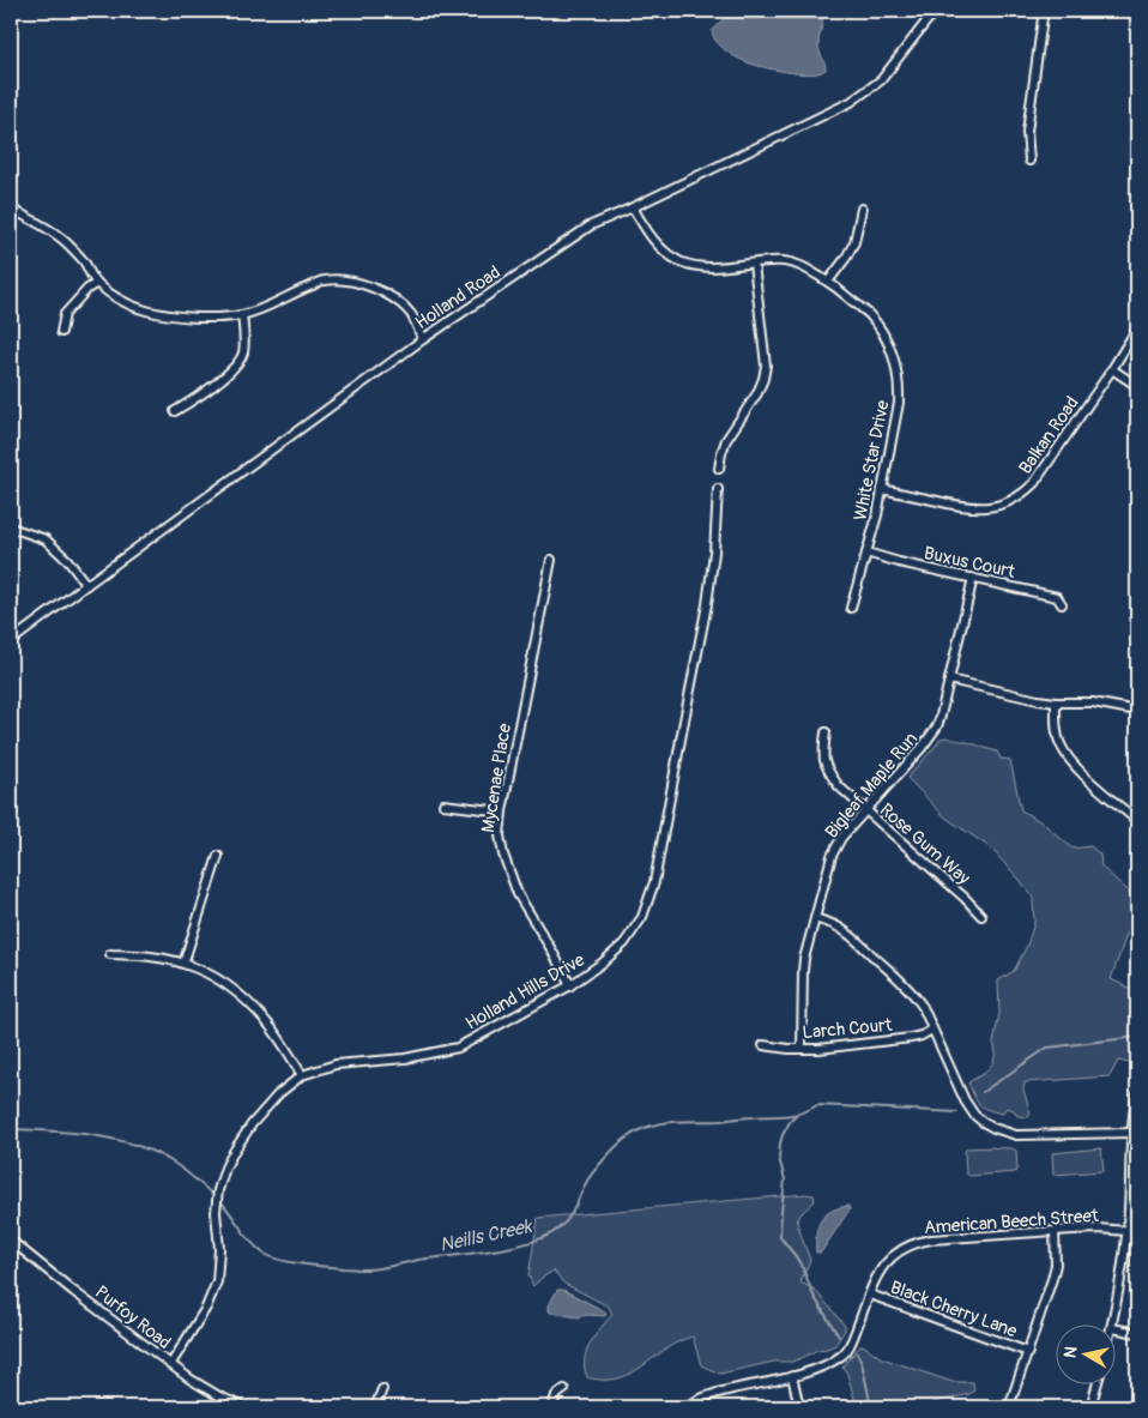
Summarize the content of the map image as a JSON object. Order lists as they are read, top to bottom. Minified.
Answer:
{"streets":{"street":["Holland Road","Balkan Road","White Star Drive","Buxus Court","Mycenae Place","Bigleaf Maple Run","Rose Gum Way","Holland Hills Drive","Larch Court","American Beech Street","Black Cherry Lane","Purfoy Road"]},"crossings":[["Holland Road","White Star Drive"],["Balkan Road","White Star Drive"],["White Star Drive","Buxus Court"],["Buxus Court","Bigleaf Maple Run"],["Mycenae Place","Holland Hills Drive"],["Bigleaf Maple Run","Rose Gum Way"],["Bigleaf Maple Run","Larch Court"],["Holland Hills Drive","Purfoy Road"],["American Beech Street","Black Cherry Lane"]],"water":["Neills Creek"],"north":"left"}
